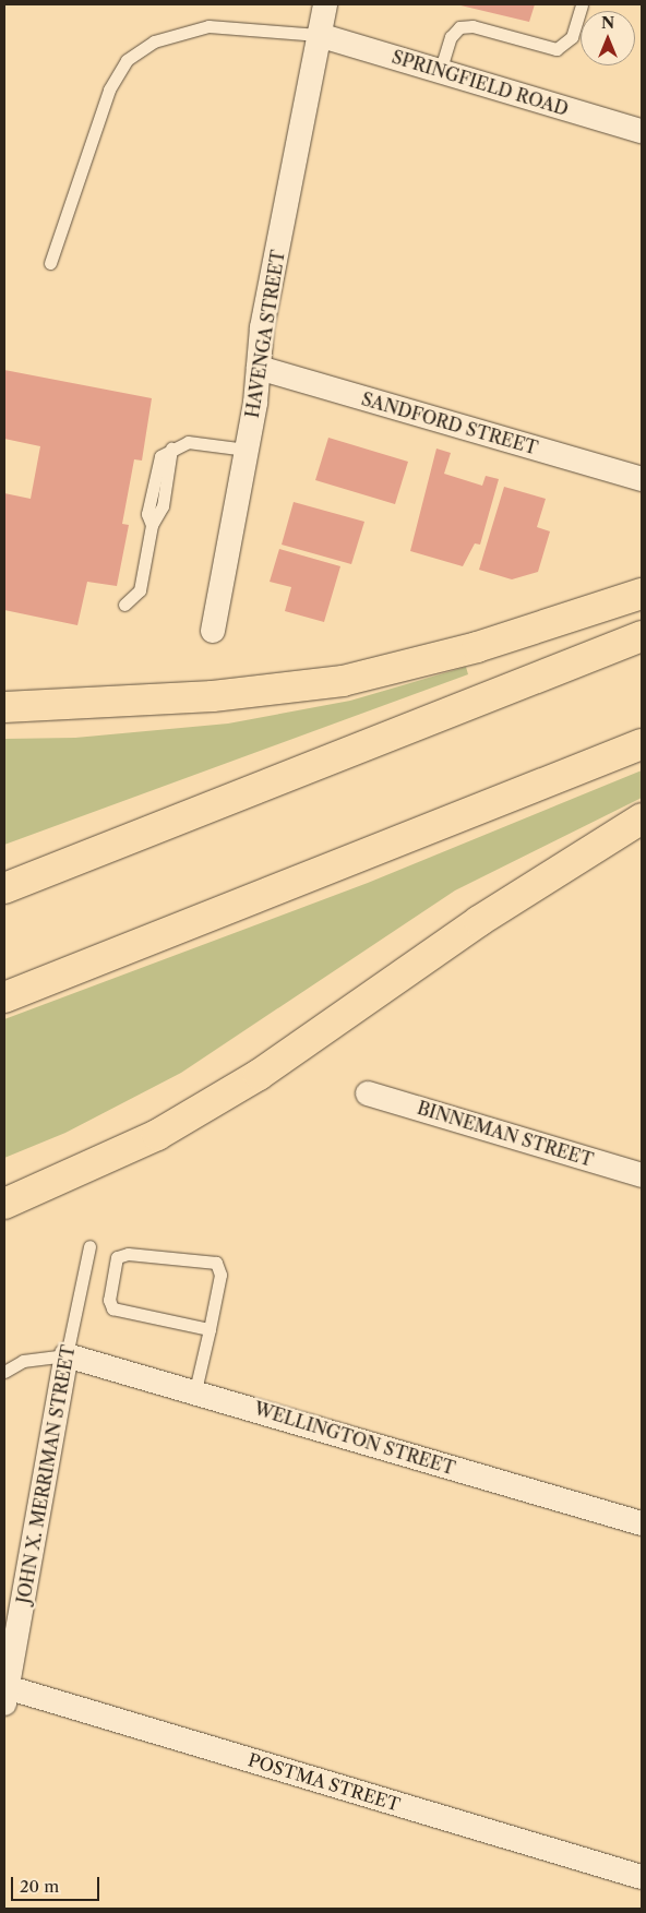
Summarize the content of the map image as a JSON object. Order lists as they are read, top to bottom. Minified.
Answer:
{"streets":{"street":["SPRINGFIELD ROAD","HAVENGA STREET","SANDFORD STREET","BINNEMAN STREET","WELLINGTON STREET","JOHN X. MERRIMAN STREET","POSTMA STREET"]},"crossings":[["SPRINGFIELD ROAD","HAVENGA STREET"],["HAVENGA STREET","SANDFORD STREET"],["WELLINGTON STREET","JOHN X. MERRIMAN STREET"],["JOHN X. MERRIMAN STREET","POSTMA STREET"]],"scale_bar":"20 m","north":"top"}
